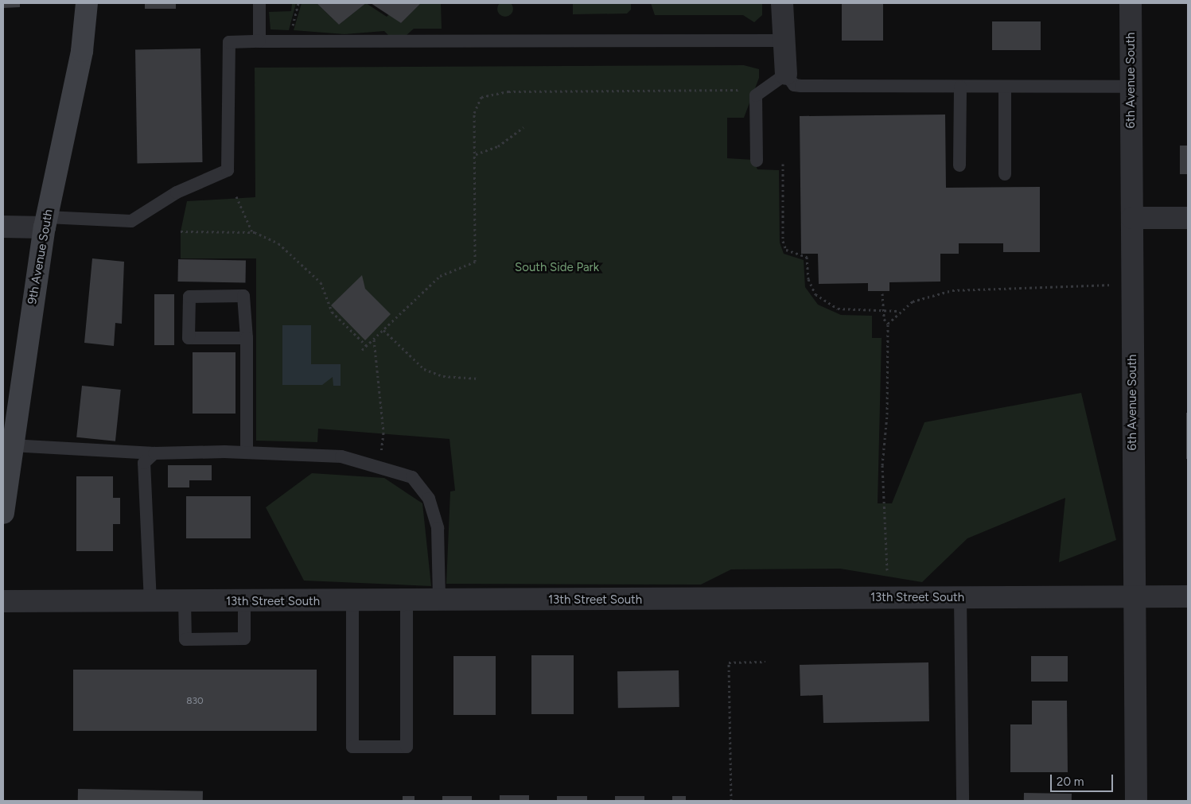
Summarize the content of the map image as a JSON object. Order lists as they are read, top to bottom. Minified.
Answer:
{"streets":{"street":["6th Avenue South","9th Avenue South","13th Street South"]},"crossings":[["6th Avenue South","13th Street South"]],"parks":["South Side Park"],"house_numbers":["830"],"scale_bar":"20 m"}
